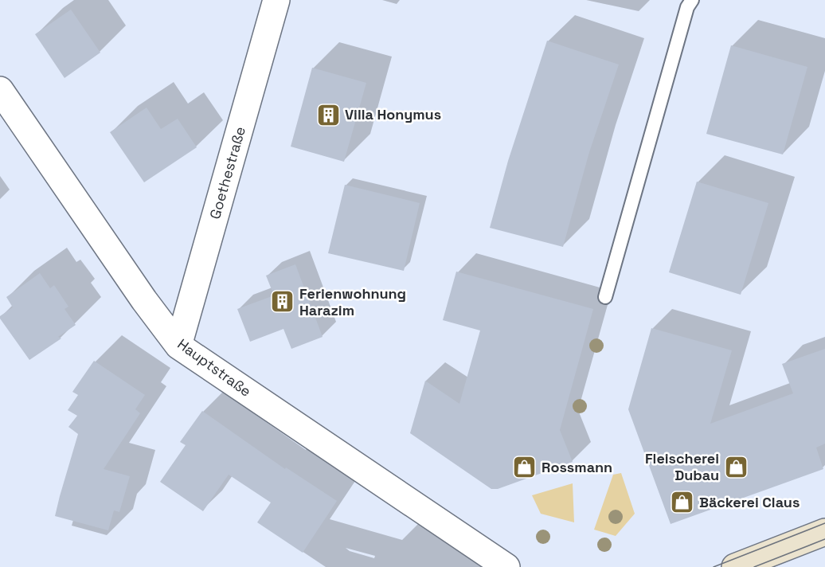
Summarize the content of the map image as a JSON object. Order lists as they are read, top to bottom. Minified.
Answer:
{"streets":{"street":["Goethestraße","Hauptstraße"]},"crossings":[["Goethestraße","Hauptstraße"]],"places":{"building":["Villa Honymus","Ferienwohnung Harazim"],"shop":["Fleischerei Dubau","Rossmann","Bäckerei Claus"]}}
